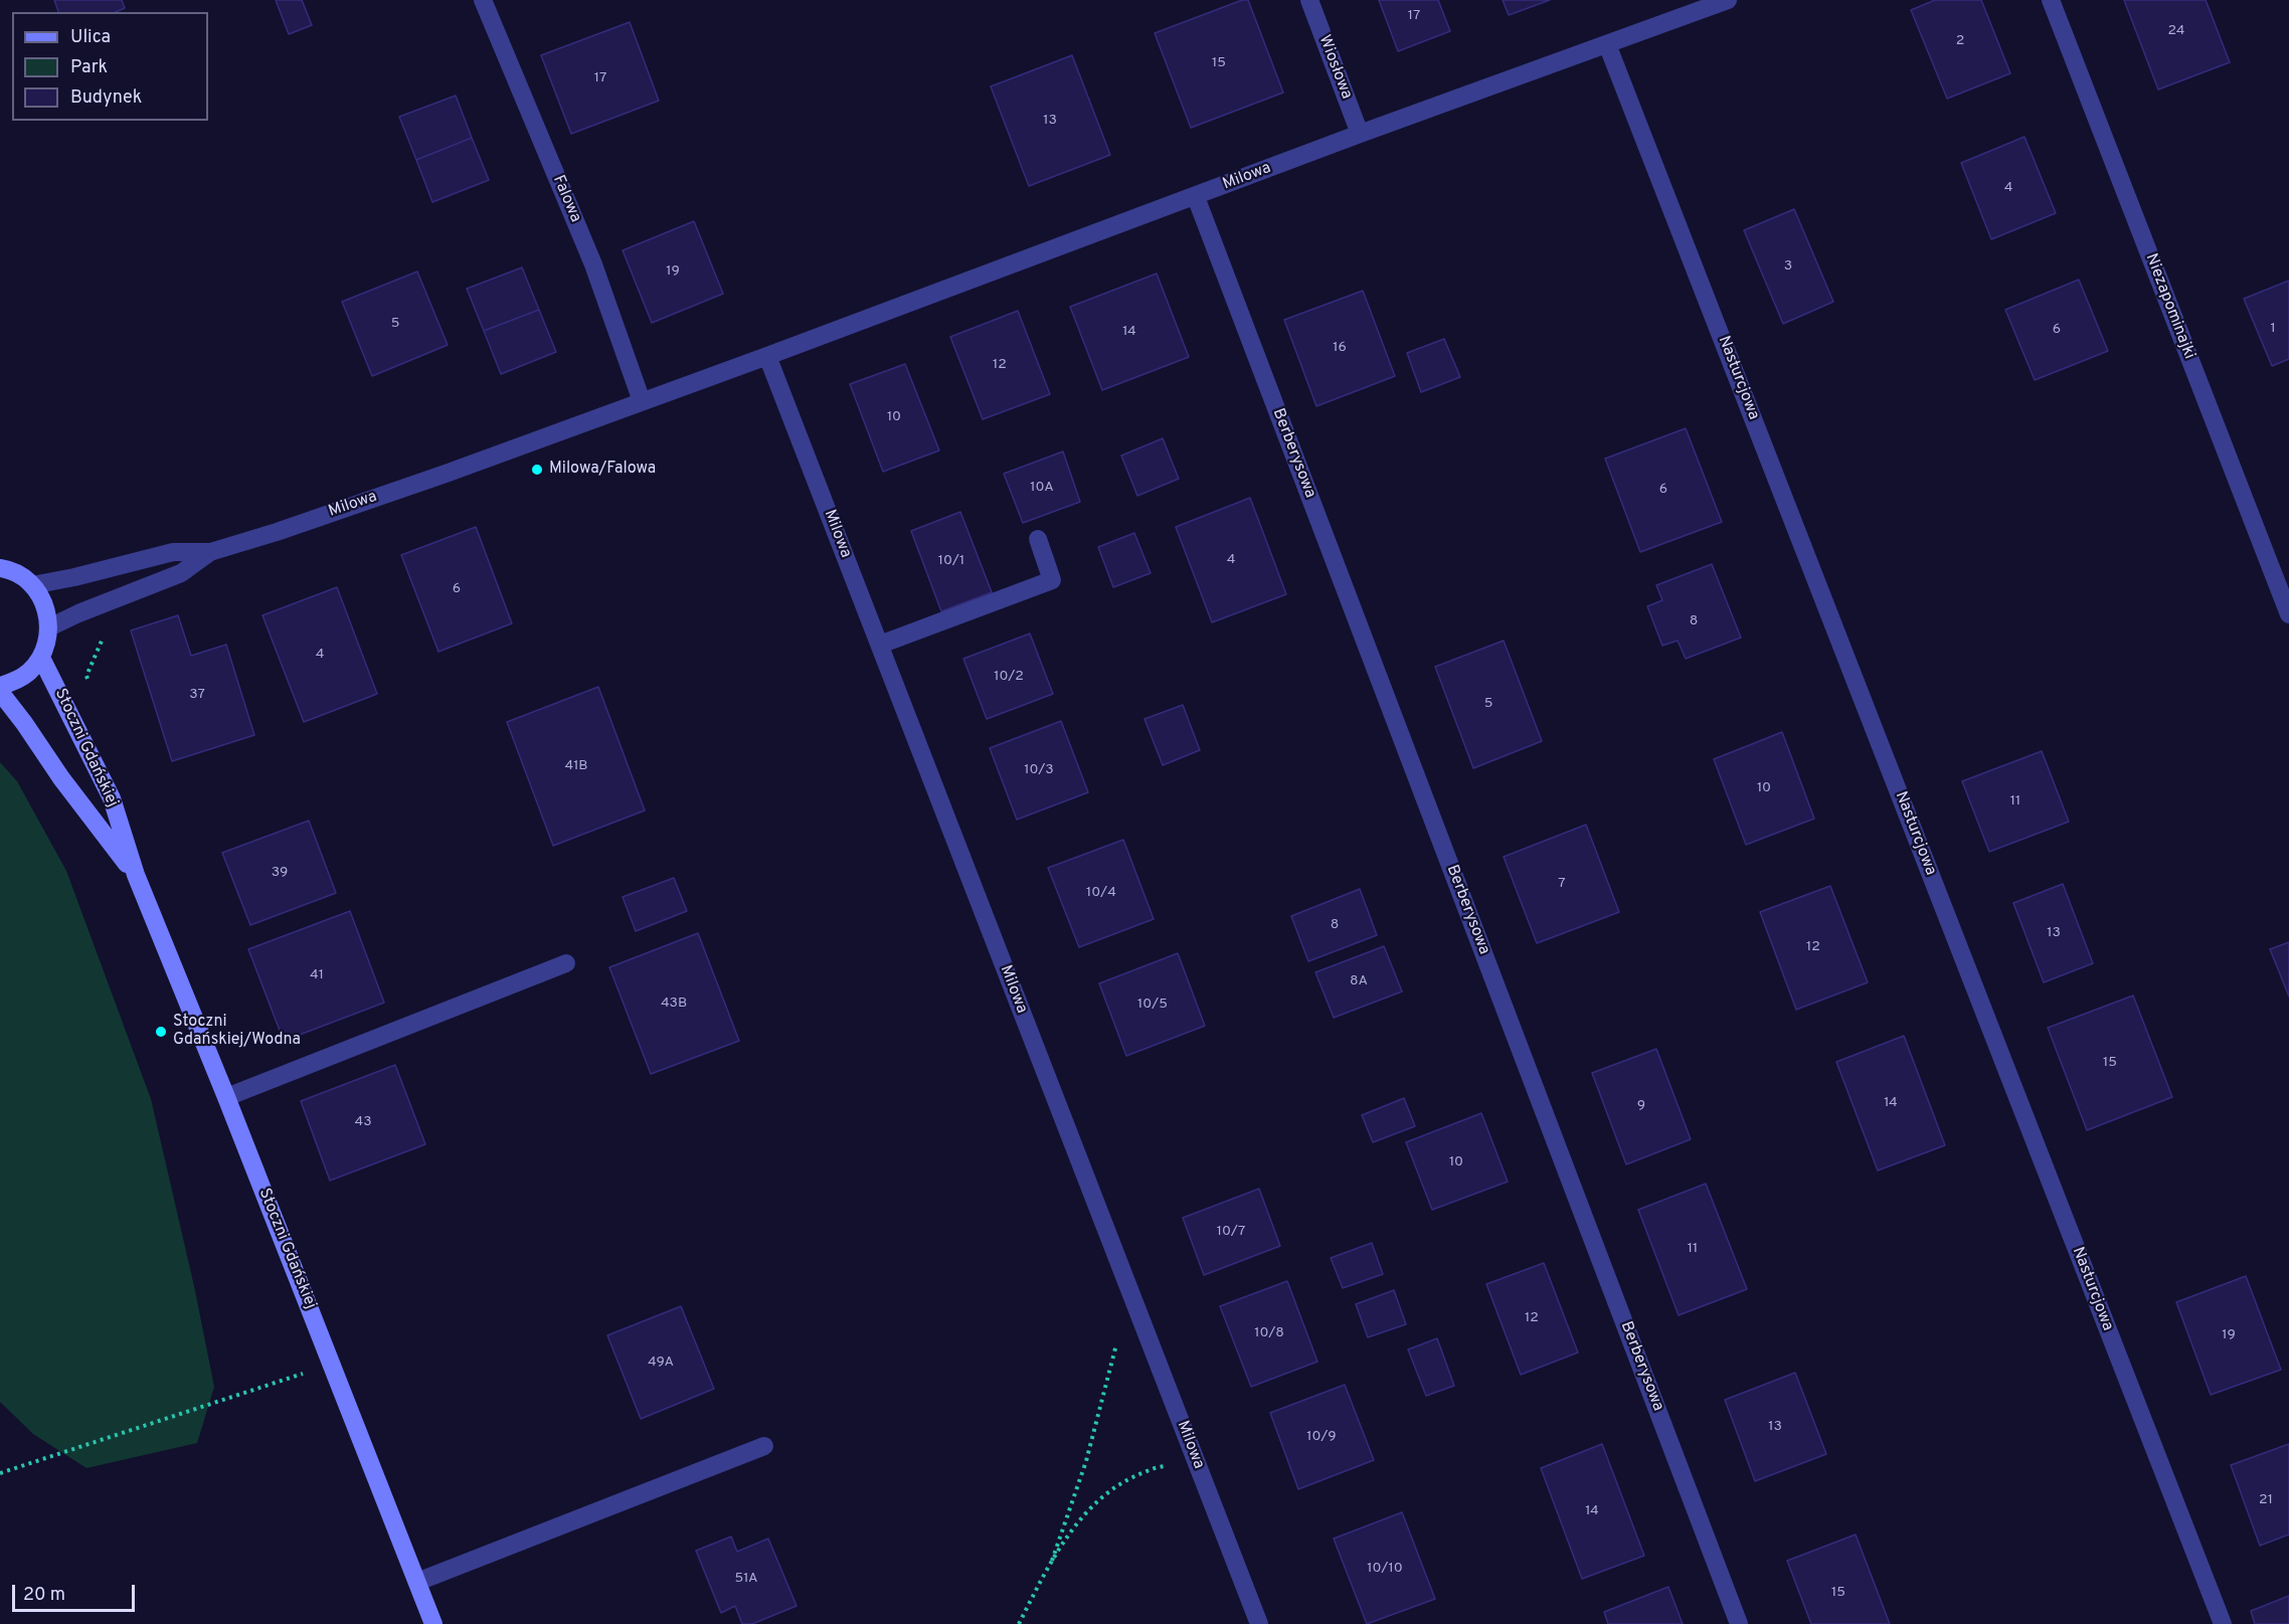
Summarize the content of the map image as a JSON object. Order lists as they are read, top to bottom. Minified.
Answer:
{"streets":{"street":["Wiosłowa","Milowa","Falowa","Niezapominajki","Nasturcjowa","Berberysowa","Stoczni Gdańskiej"]},"crossings":[["Wiosłowa","Milowa"],["Milowa","Falowa"],["Milowa","Nasturcjowa"],["Milowa","Berberysowa"]],"places":["Milowa/Falowa","Stoczni Gdańskiej/Wodna"],"house_numbers":["17","24","2","15","17","13","4","3","19","5","1","6","14","16","12","10","10A","6","4","10/1","6","8","4","10/2","37","5","41B","10/3","10","11","39","7","10/4","8","13","12","41","8A","43B","10/5","15","14","9","43","10","10/7","11","12","10/8","19","49A","13","10/9","21","14","10/10","51A","15"],"legend":["Ulica","Park","Budynek"],"scale_bar":"20 m"}
